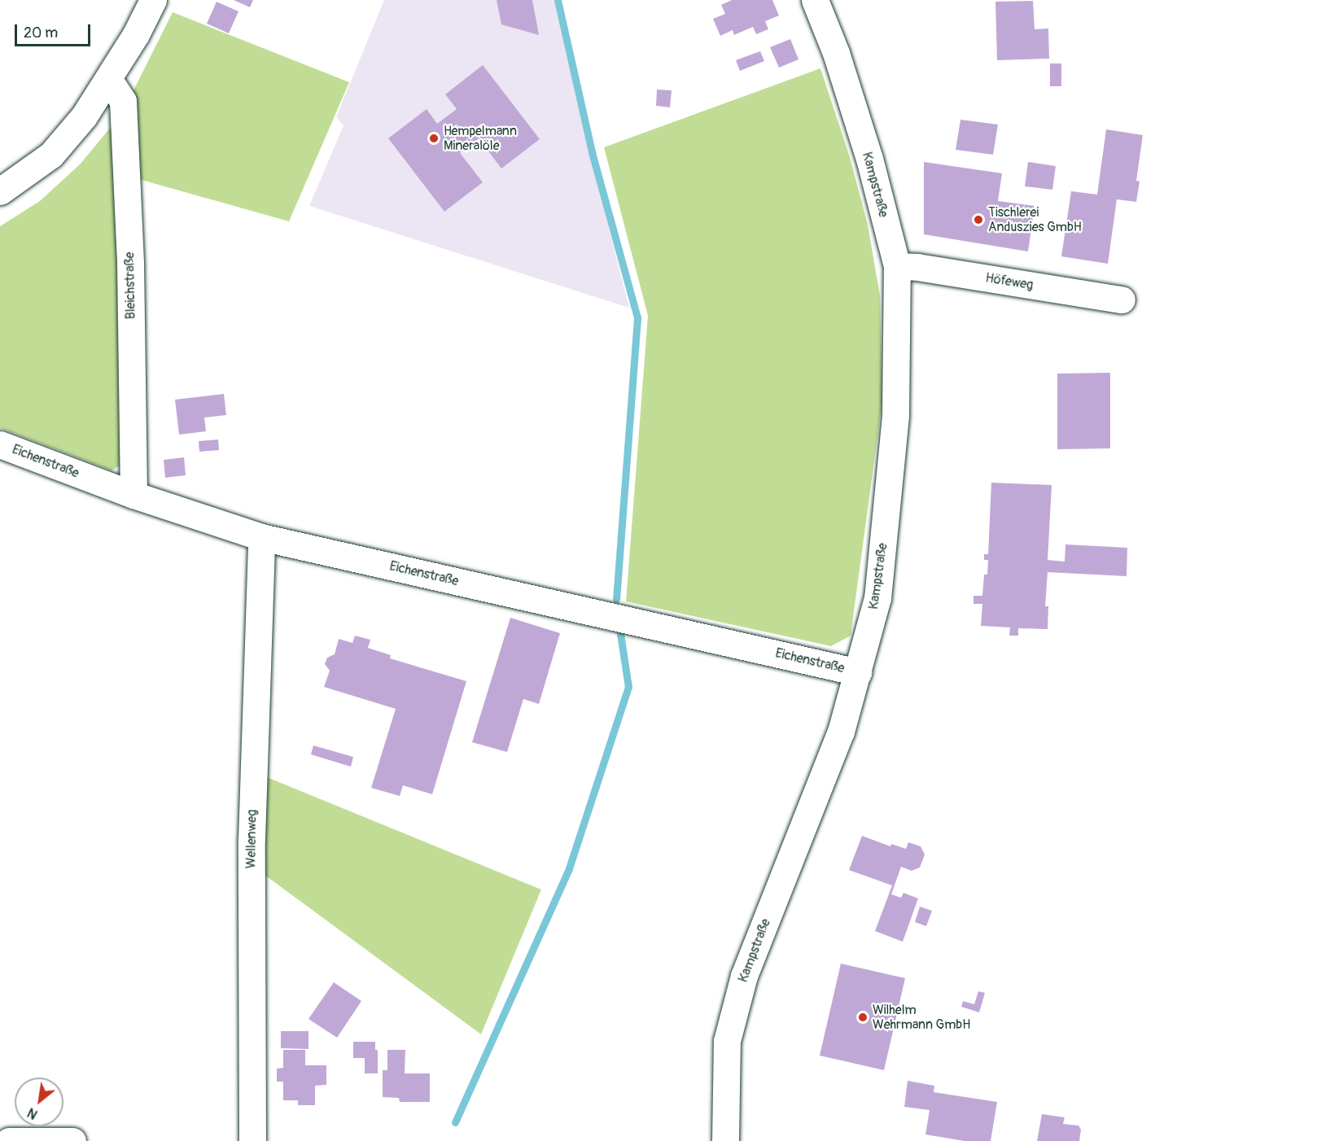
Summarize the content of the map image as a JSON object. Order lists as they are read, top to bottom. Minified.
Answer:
{"streets":{"street":["Kampstraße","Höfeweg","Bleichstraße","Eichenstraße","Wellenweg"]},"crossings":[["Kampstraße","Höfeweg"],["Kampstraße","Eichenstraße"],["Bleichstraße","Eichenstraße"],["Eichenstraße","Wellenweg"]],"places":["Hempelmann Mineralöle","Tischlerei Anduszies GmbH","Wilhelm Wehrmann GmbH"],"scale_bar":"20 m","north":"bottom left"}
